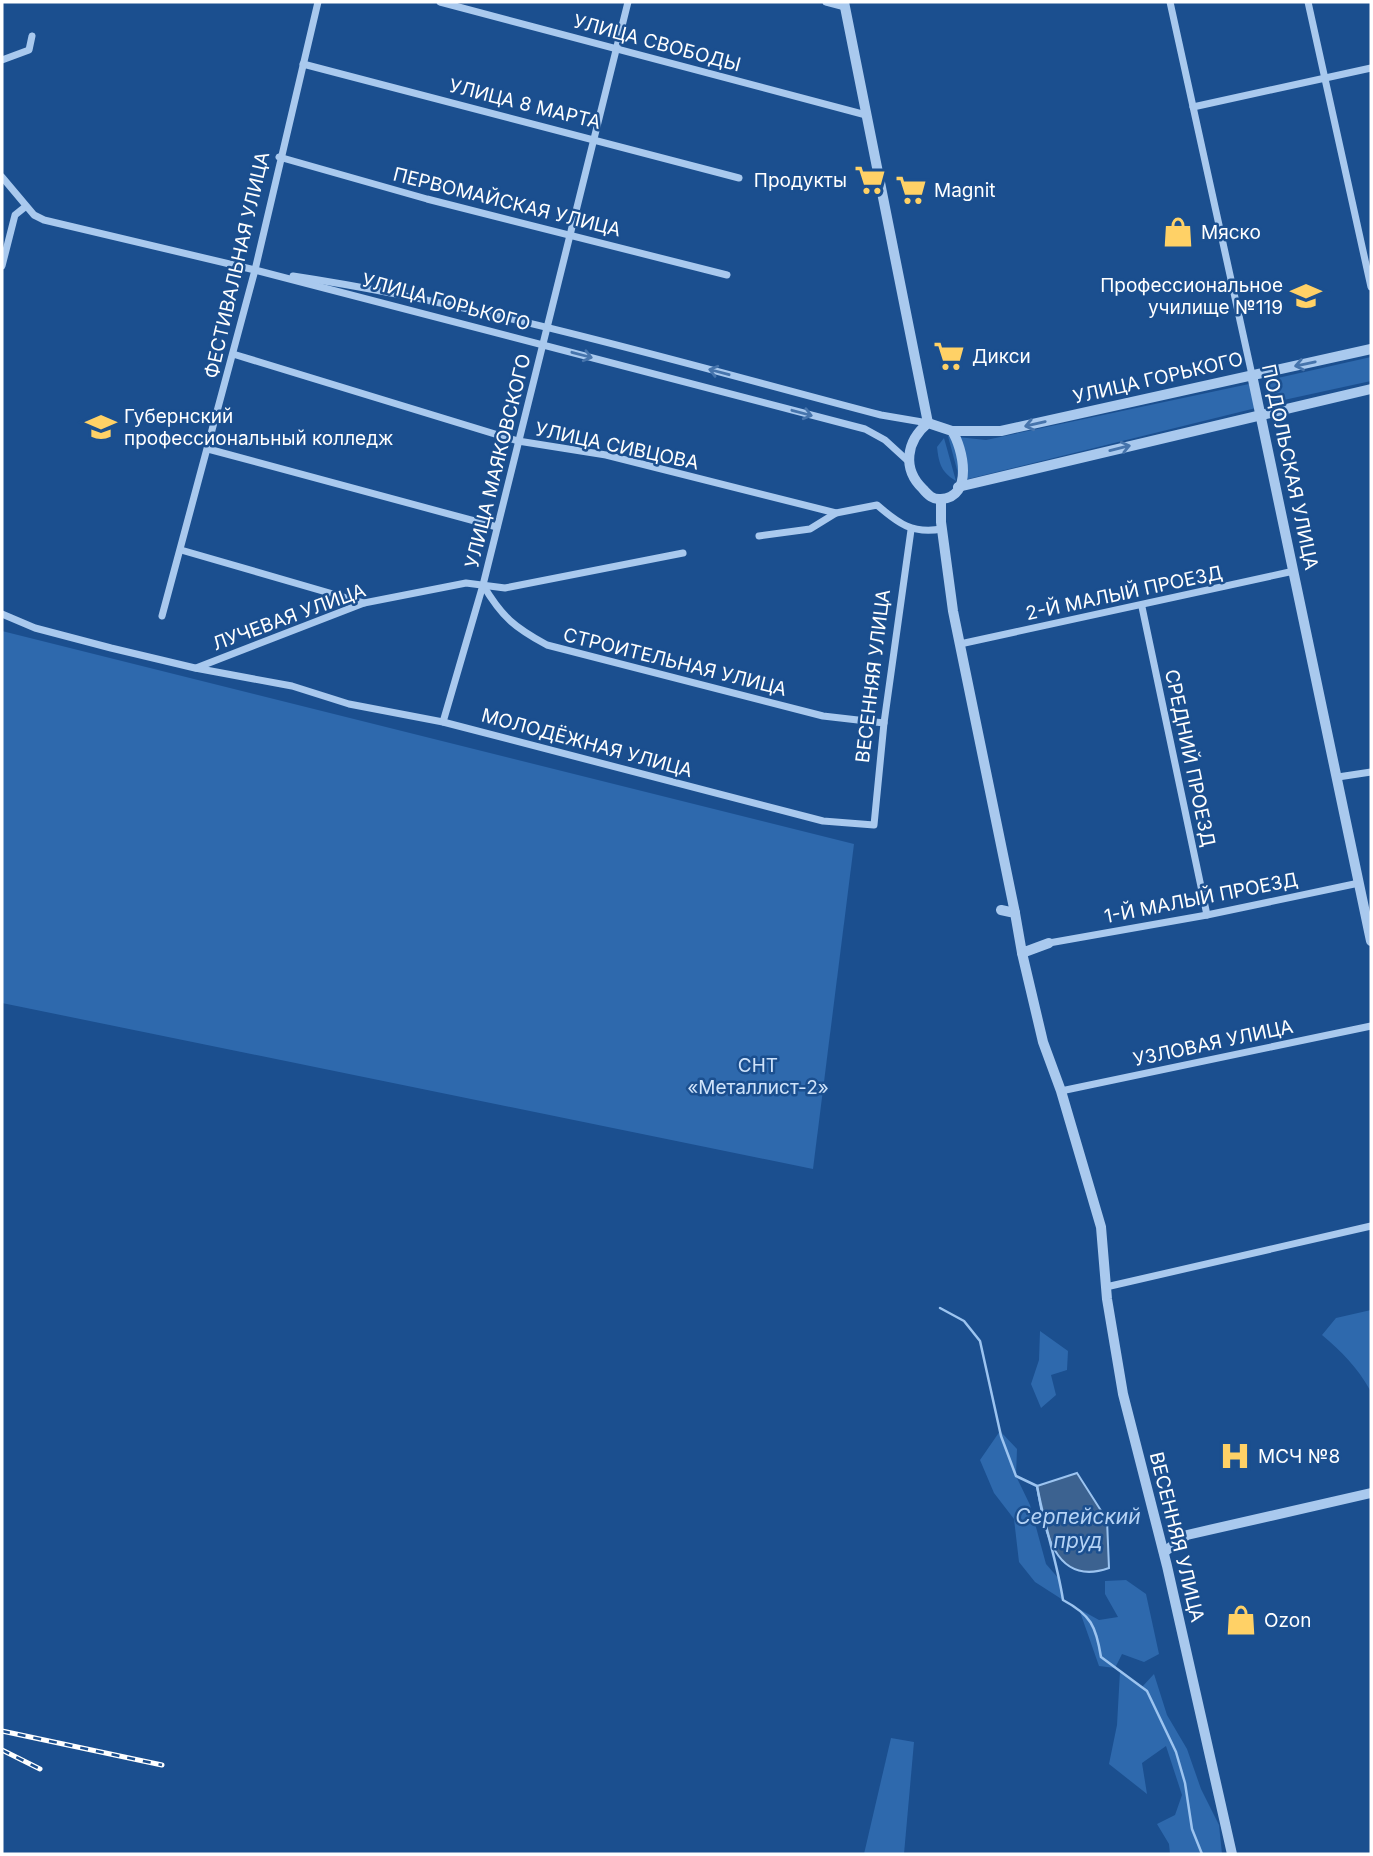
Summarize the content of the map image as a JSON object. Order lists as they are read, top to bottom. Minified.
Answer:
{"streets":{"street":["УЛИЦА СВОБОДЫ","УЛИЦА 8 МАРТА","ПЕРВОМАЙСКАЯ УЛИЦА","ФЕСТИВАЛЬНАЯ УЛИЦА","УЛИЦА ГОРЬКОГО","УЛИЦА СИВЦОВА","УЛИЦА МАЯКОВСКОГО","ПОДОЛЬСКАЯ УЛИЦА","2-Й МАЛЫЙ ПРОЕЗД","ЛУЧЕВАЯ УЛИЦА","СТРОИТЕЛЬНАЯ УЛИЦА","ВЕСЕННЯЯ УЛИЦА","МОЛОДЁЖНАЯ УЛИЦА","СРЕДНИЙ ПРОЕЗД","1-Й МАЛЫЙ ПРОЕЗД","УЗЛОВАЯ УЛИЦА"]},"crossings":[["УЛИЦА СВОБОДЫ","УЛИЦА МАЯКОВСКОГО"],["УЛИЦА 8 МАРТА","ФЕСТИВАЛЬНАЯ УЛИЦА"],["УЛИЦА 8 МАРТА","УЛИЦА МАЯКОВСКОГО"],["ПЕРВОМАЙСКАЯ УЛИЦА","ФЕСТИВАЛЬНАЯ УЛИЦА"],["ПЕРВОМАЙСКАЯ УЛИЦА","УЛИЦА МАЯКОВСКОГО"],["ФЕСТИВАЛЬНАЯ УЛИЦА","УЛИЦА ГОРЬКОГО"],["ФЕСТИВАЛЬНАЯ УЛИЦА","УЛИЦА СИВЦОВА"],["УЛИЦА ГОРЬКОГО","УЛИЦА МАЯКОВСКОГО"],["УЛИЦА ГОРЬКОГО","ПОДОЛЬСКАЯ УЛИЦА"],["УЛИЦА ГОРЬКОГО","ВЕСЕННЯЯ УЛИЦА"],["УЛИЦА СИВЦОВА","УЛИЦА МАЯКОВСКОГО"],["УЛИЦА МАЯКОВСКОГО","ЛУЧЕВАЯ УЛИЦА"],["УЛИЦА МАЯКОВСКОГО","СТРОИТЕЛЬНАЯ УЛИЦА"],["УЛИЦА МАЯКОВСКОГО","МОЛОДЁЖНАЯ УЛИЦА"],["ПОДОЛЬСКАЯ УЛИЦА","2-Й МАЛЫЙ ПРОЕЗД"],["ПОДОЛЬСКАЯ УЛИЦА","1-Й МАЛЫЙ ПРОЕЗД"],["2-Й МАЛЫЙ ПРОЕЗД","ВЕСЕННЯЯ УЛИЦА"],["2-Й МАЛЫЙ ПРОЕЗД","СРЕДНИЙ ПРОЕЗД"],["ЛУЧЕВАЯ УЛИЦА","СТРОИТЕЛЬНАЯ УЛИЦА"],["ЛУЧЕВАЯ УЛИЦА","МОЛОДЁЖНАЯ УЛИЦА"],["СТРОИТЕЛЬНАЯ УЛИЦА","ВЕСЕННЯЯ УЛИЦА"],["ВЕСЕННЯЯ УЛИЦА","МОЛОДЁЖНАЯ УЛИЦА"],["ВЕСЕННЯЯ УЛИЦА","УЗЛОВАЯ УЛИЦА"],["СРЕДНИЙ ПРОЕЗД","1-Й МАЛЫЙ ПРОЕЗД"]],"water":["Серпейский пруд"],"parks":["СНТ «Металлист-2»"],"places":{"supermarket":["Продукты","Magnit","Дикси"],"shop":["Мяско","Ozon"],"school or university":["Профессиональное училище №119","Губернский профессиональный колледж"],"hospital":["МСЧ №8"]}}
